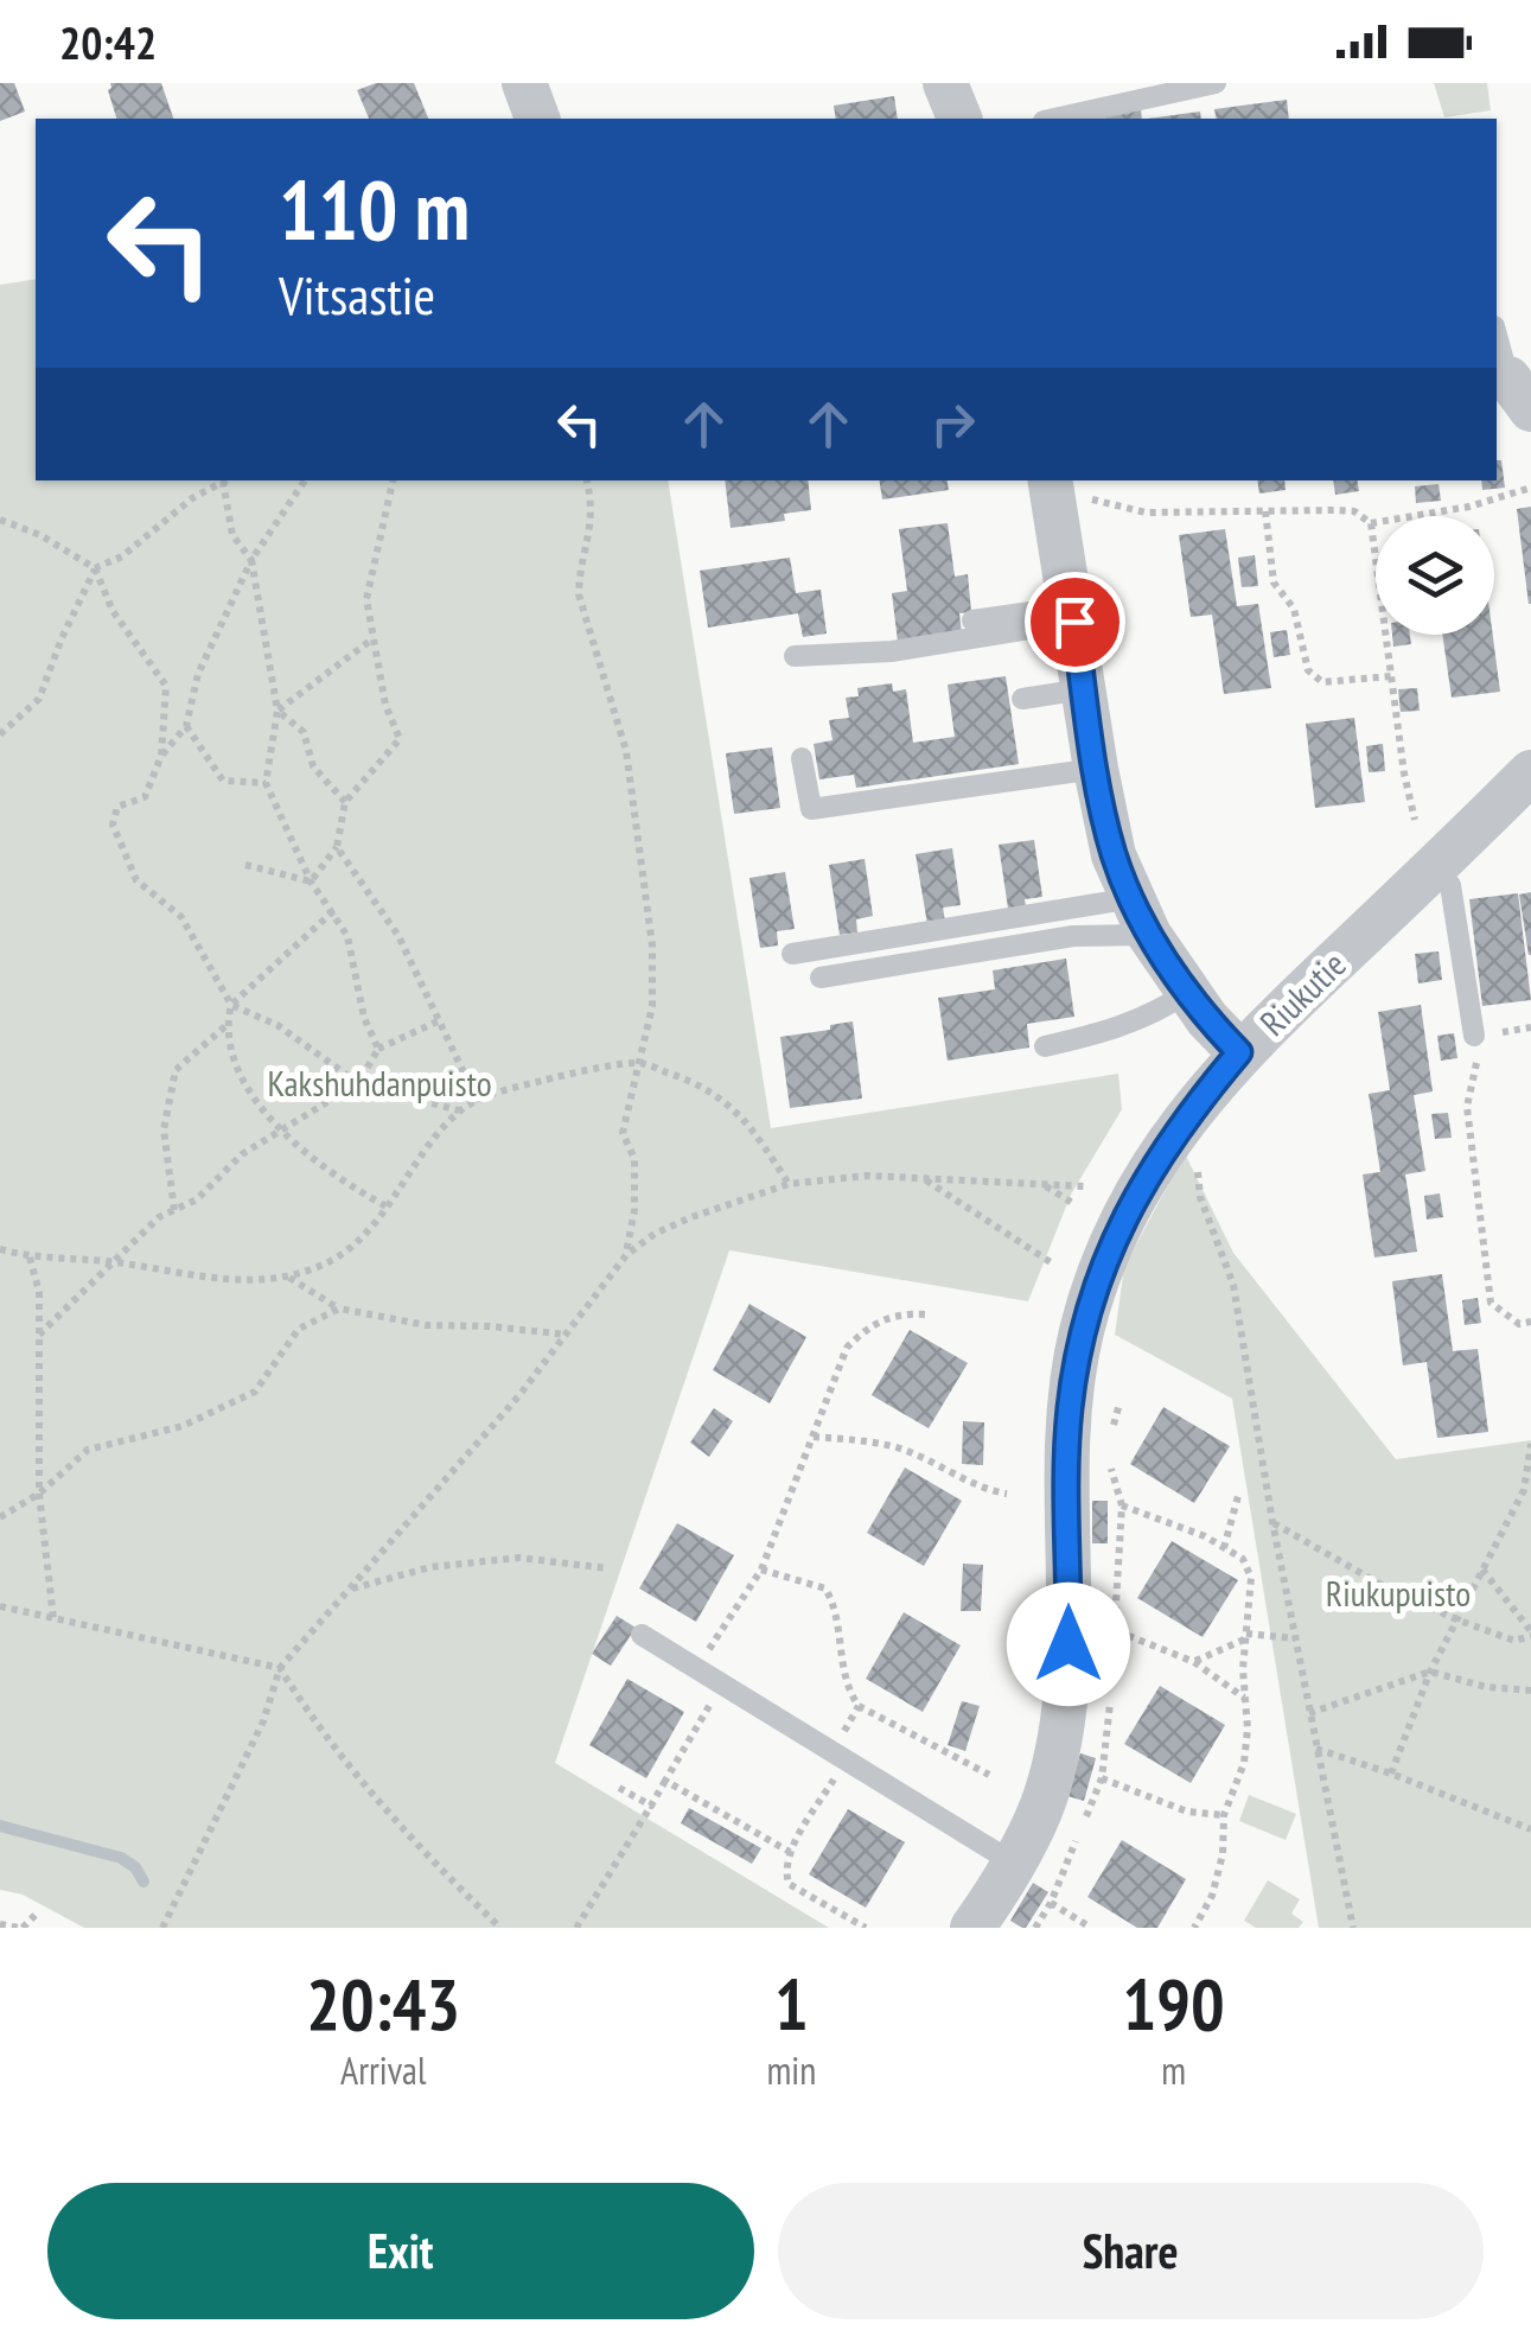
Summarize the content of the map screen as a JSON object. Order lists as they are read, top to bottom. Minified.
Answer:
{"streets":{"street":["Riukutie"]},"parks":["Kakshuhdanpuisto","Riukupuisto"],"page":{"status":"20:42","turn":["110 m","Vitsastie"],"eta":["20:43","Arrival","1","min","190","m"],"buttons":["Exit","Share"]}}
